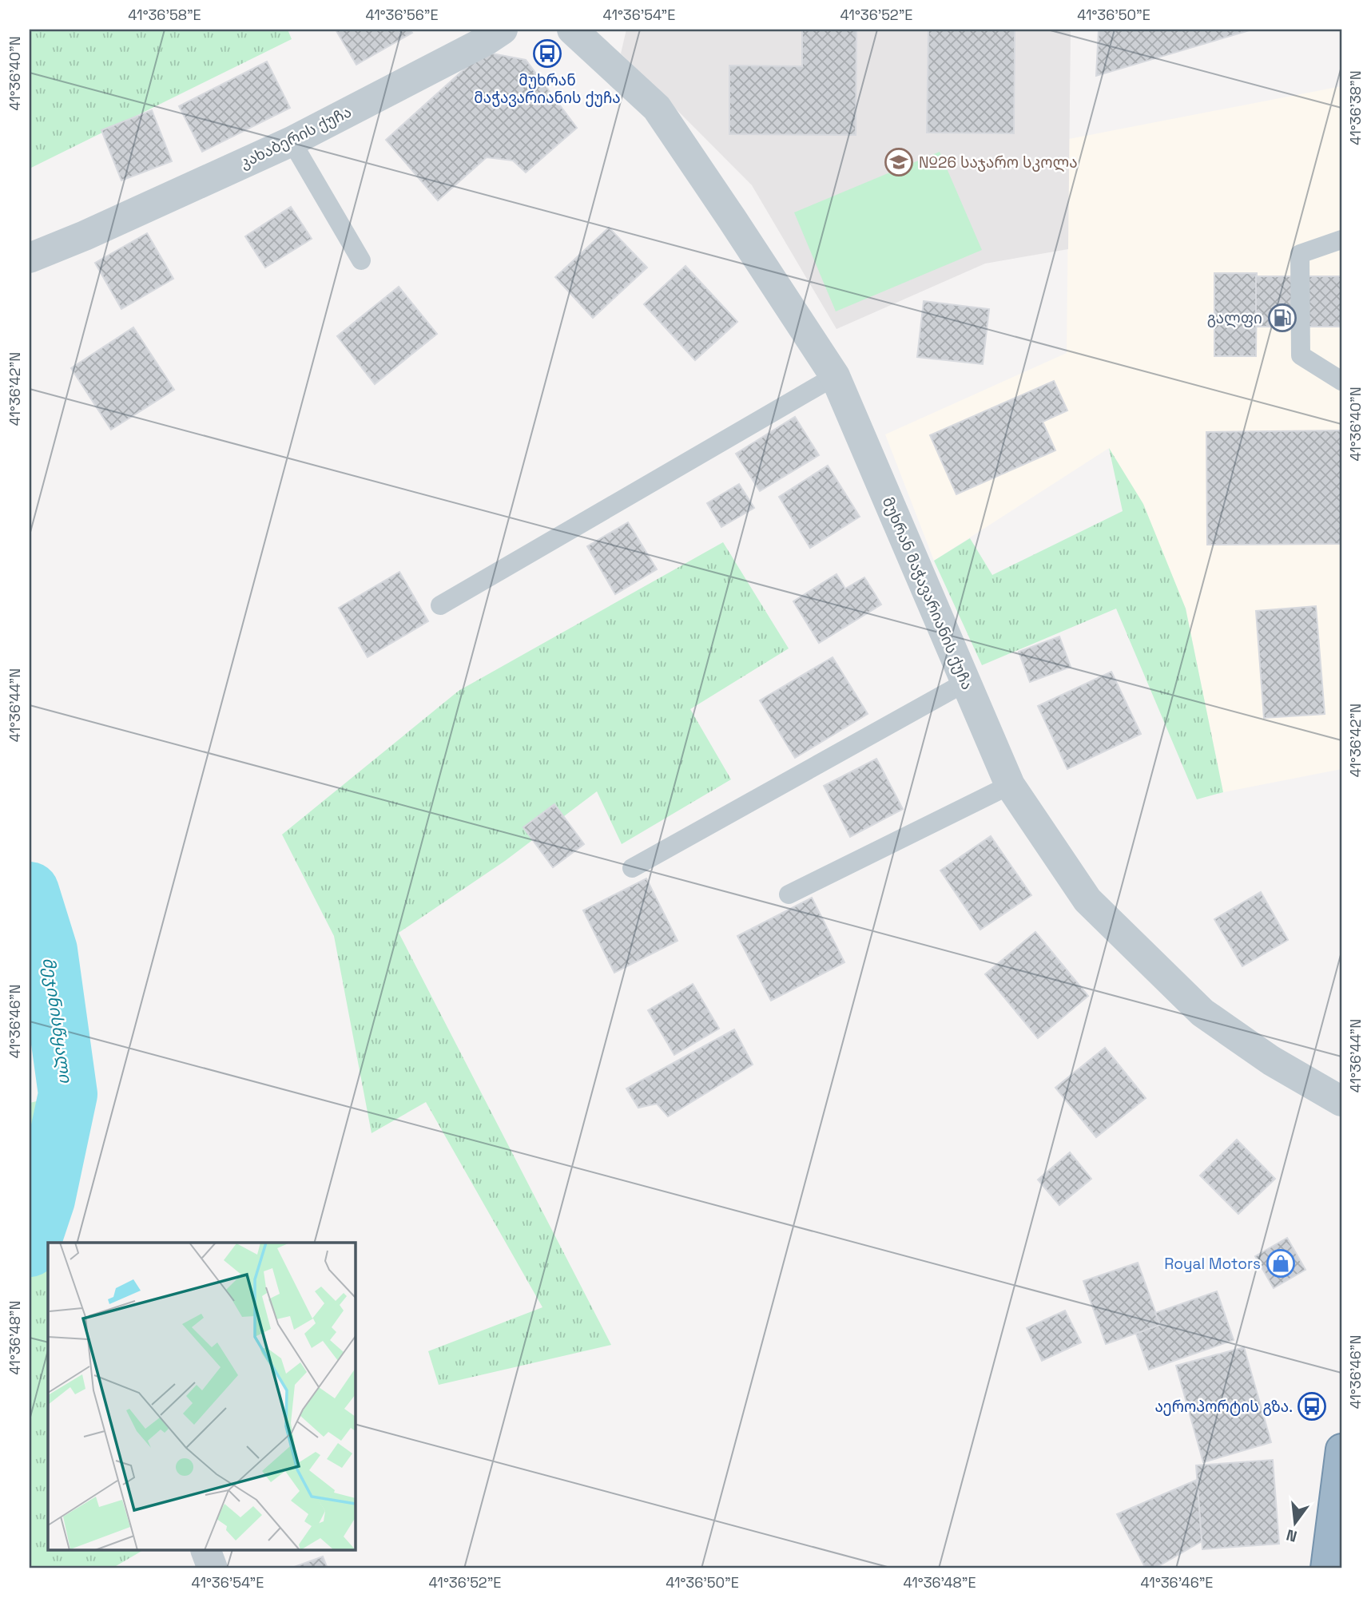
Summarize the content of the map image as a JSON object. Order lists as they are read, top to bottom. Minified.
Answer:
{"streets":{"street":["კახაბერის ქუჩა","მუხრან მაჭავარიანის ქუჩა"]},"water":["მეჯინისწყალი"],"places":{"bus stop":["მუხრან მაჭავარიანის ქუჩა","აეროპორტის გზა."],"school or university":["№26 საჯარო სკოლა"],"fuel station":["გალფი"],"shop":["Royal Motors"]},"north":"bottom","coordinates":["41°36'58\"E","41°36'56\"E","41°36'54\"E","41°36'52\"E","41°36'50\"E","41°36'40\"N","41°36'38\"N","41°36'42\"N","41°36'44\"N","41°36'46\"N","41°36'48\"N","41°36'48\"E","41°36'46\"E"]}
